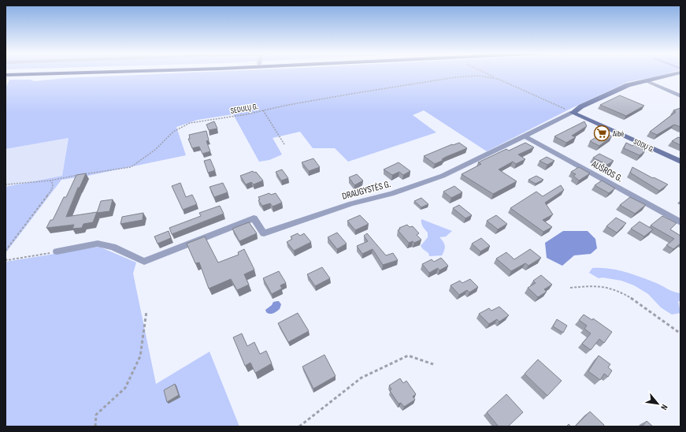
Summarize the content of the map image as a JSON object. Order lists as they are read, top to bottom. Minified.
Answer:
{"streets":{"street":["SODŲ G.","AUŠROS G.","DRAUGYSTĖS G."],"path":["SEDULŲ G."]},"crossings":[["SODŲ G.","DRAUGYSTĖS G."],["AUŠROS G.","DRAUGYSTĖS G."]],"places":{"supermarket":["Aibė"]},"north":"bottom right"}
